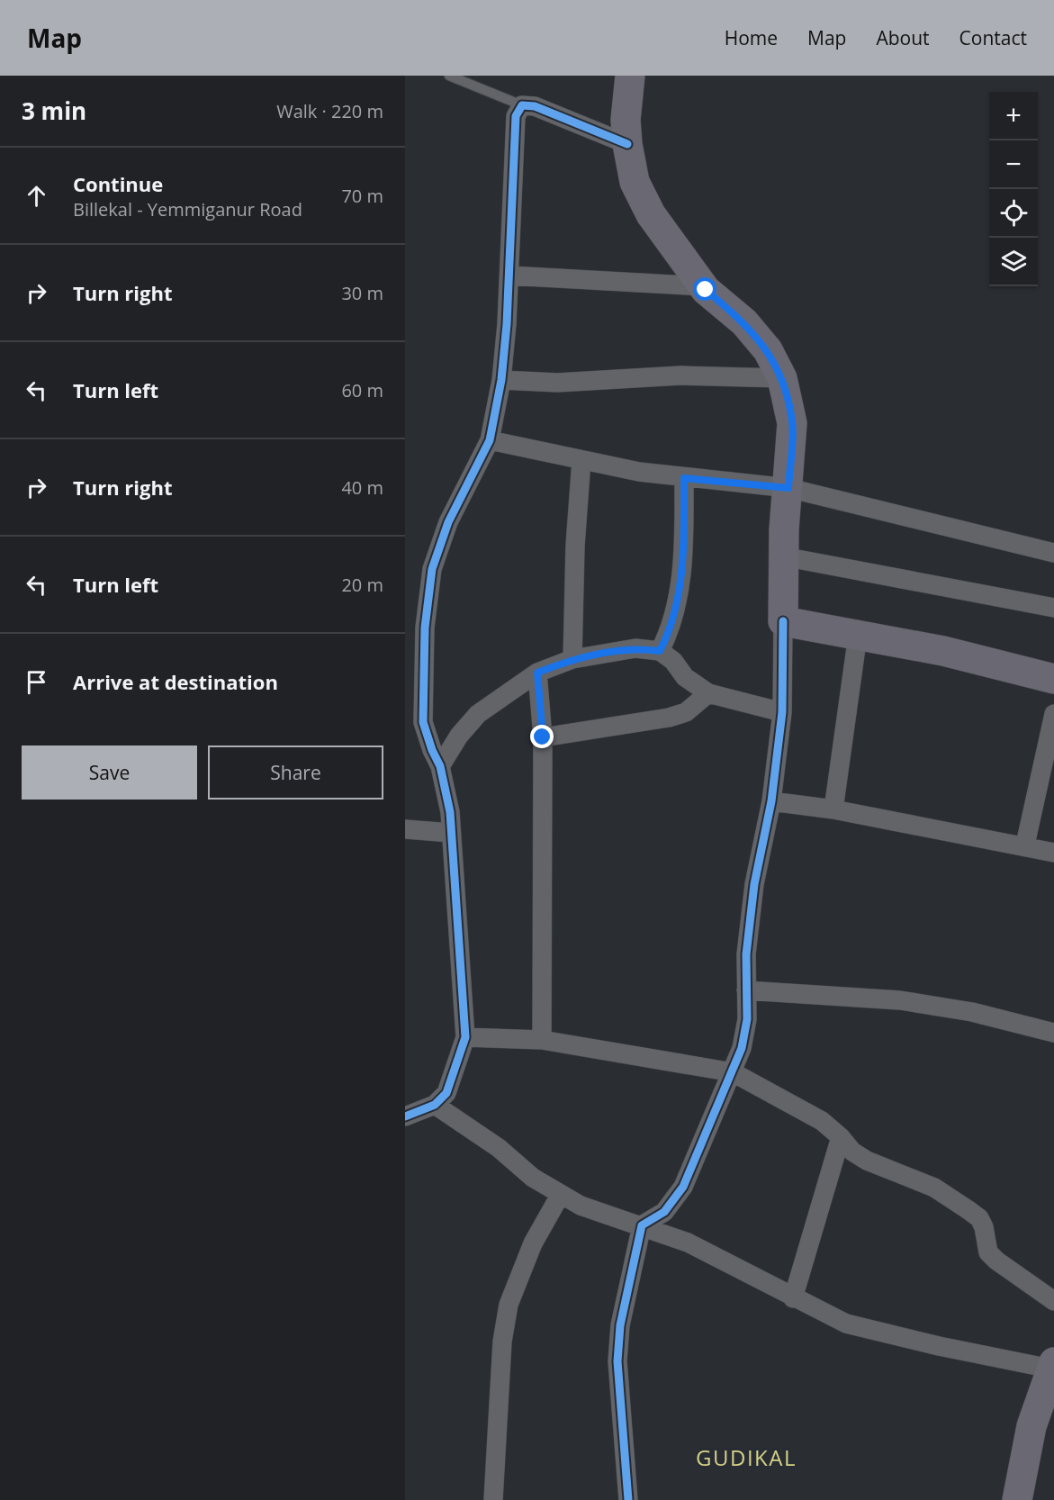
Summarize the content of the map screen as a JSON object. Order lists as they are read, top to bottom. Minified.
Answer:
{"districts":["GUDIKAL"],"page":{"header":"Map","nav":["Home","Map","About","Contact"],"heading":["3 min","Walk · 220 m"],"map_buttons":["+","−"],"list":[["Continue","Billekal - Yemmiganur Road","70 m"],["Turn right","30 m"],["Turn left","60 m"],["Turn right","40 m"],["Turn left","20 m"],"Arrive at destination"],"buttons":["Save","Share"]}}
